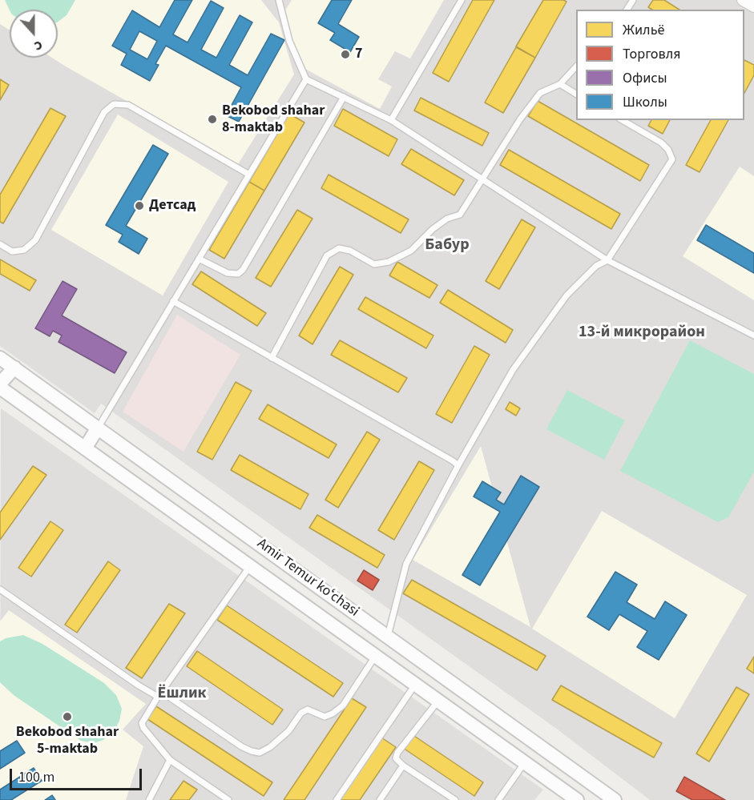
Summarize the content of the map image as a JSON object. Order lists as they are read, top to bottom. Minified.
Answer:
{"streets":{"street":["Amir Temur koʻchasi"]},"districts":["Бабур","13-й микрорайон","Ёшлик"],"places":["7","Bekobod shahar 8-maktab","Детсад","Bekobod shahar 5-maktab"],"legend":["Жильё","Торговля","Офисы","Школы"],"scale_bar":"100 m","north":"bottom"}
